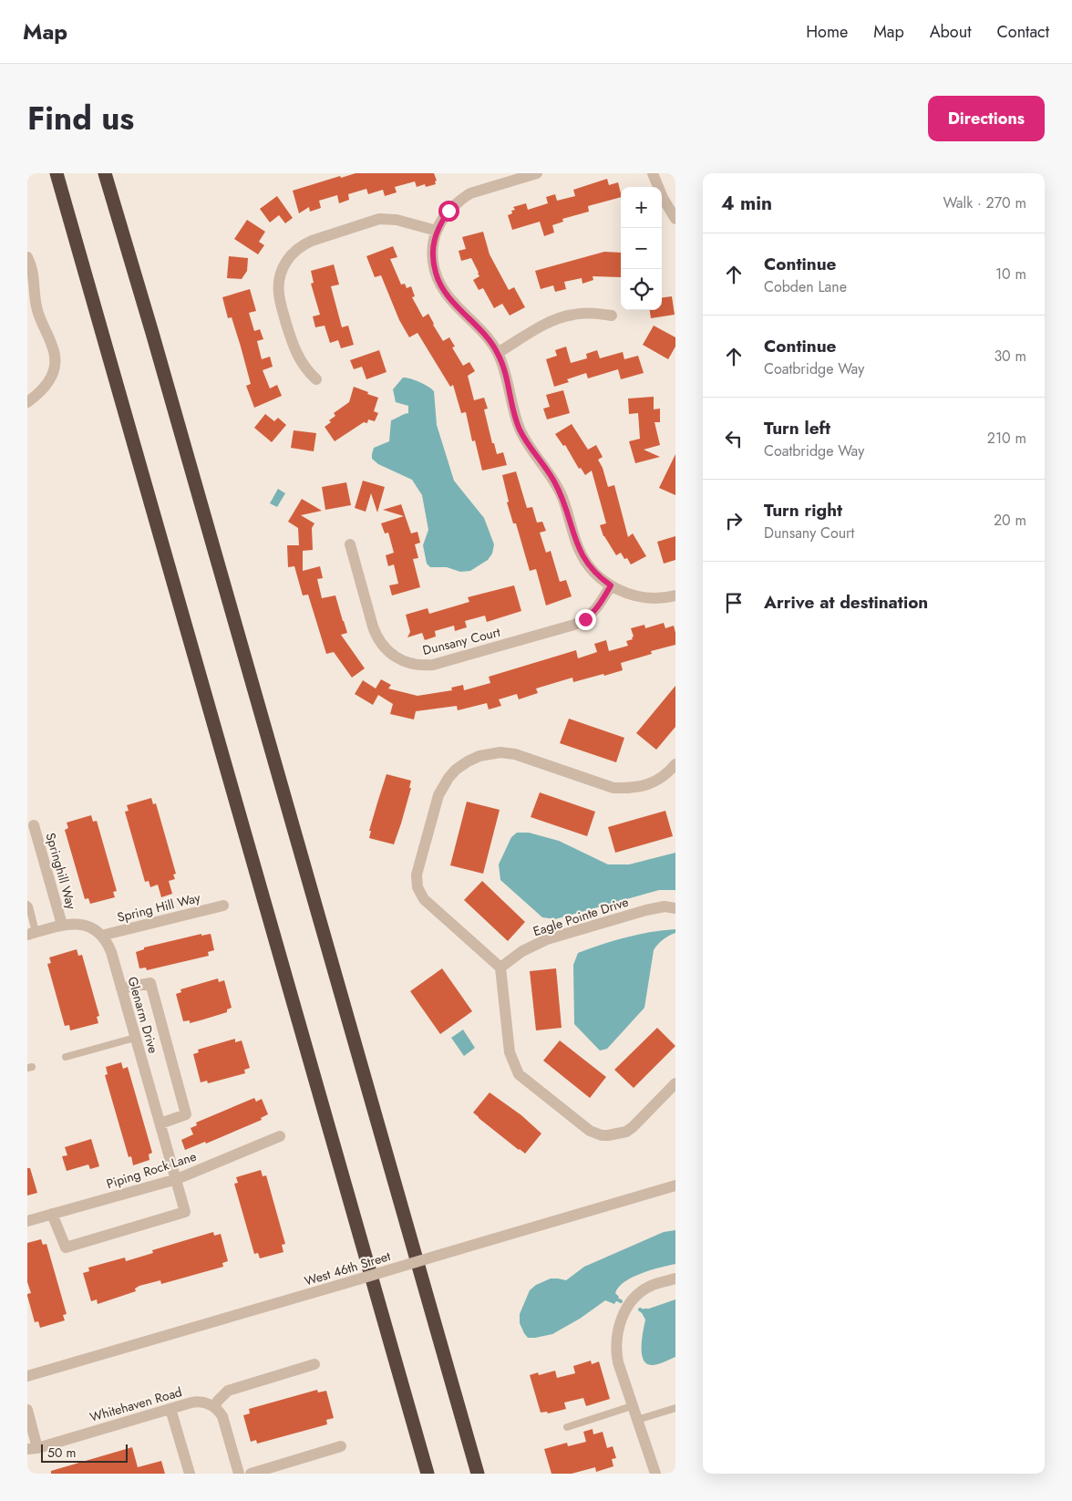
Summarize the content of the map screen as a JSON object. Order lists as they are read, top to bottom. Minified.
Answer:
{"streets":{"street":["Dunsany Court","Springhill Way","Spring Hill Way","Eagle Pointe Drive","Glenarm Drive","Piping Rock Lane","West 46th Street","Whitehaven Road"]},"crossings":[["Spring Hill Way","Glenarm Drive"],["Glenarm Drive","Piping Rock Lane"]],"scale_bar":"50 m","page":{"header":"Map","nav":["Home","Map","About","Contact"],"title":"Find us","buttons":"Directions","heading":["4 min","Walk · 270 m"],"map_buttons":["+","−"],"list":[["Continue","Cobden Lane","10 m"],["Continue","Coatbridge Way","30 m"],["Turn left","Coatbridge Way","210 m"],["Turn right","Dunsany Court","20 m"],"Arrive at destination"],"scale":"50 m"}}
